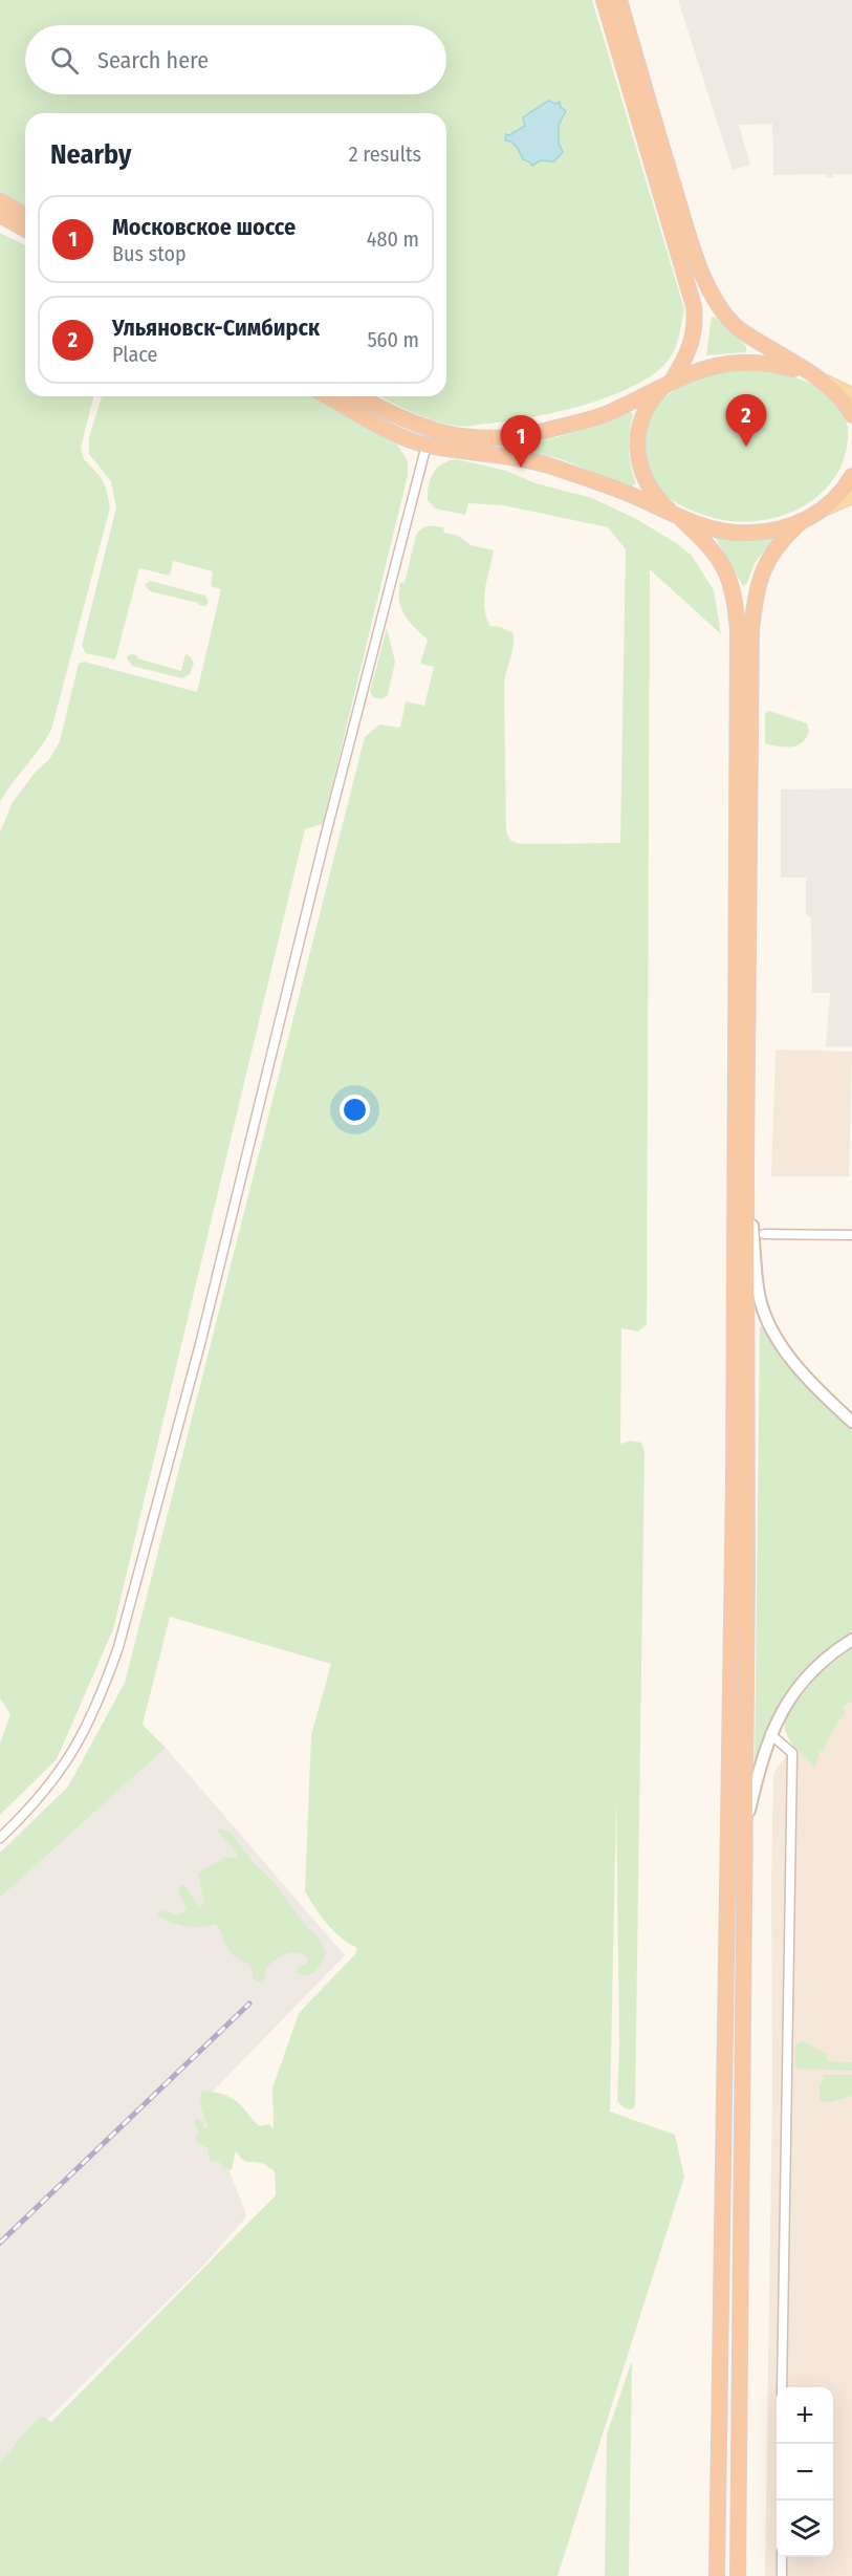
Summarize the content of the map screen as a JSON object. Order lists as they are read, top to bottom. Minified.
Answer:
{"page":{"search":"Search here","heading":["Nearby","2 results"],"list":[{"mark":"1","name":"Московское шоссе","note":"Bus stop","value":"480 m"},{"mark":"2","name":"Ульяновск-Симбирск","note":"Place","value":"560 m"}],"pins":["2","1"],"map_buttons":["+","−"]}}
